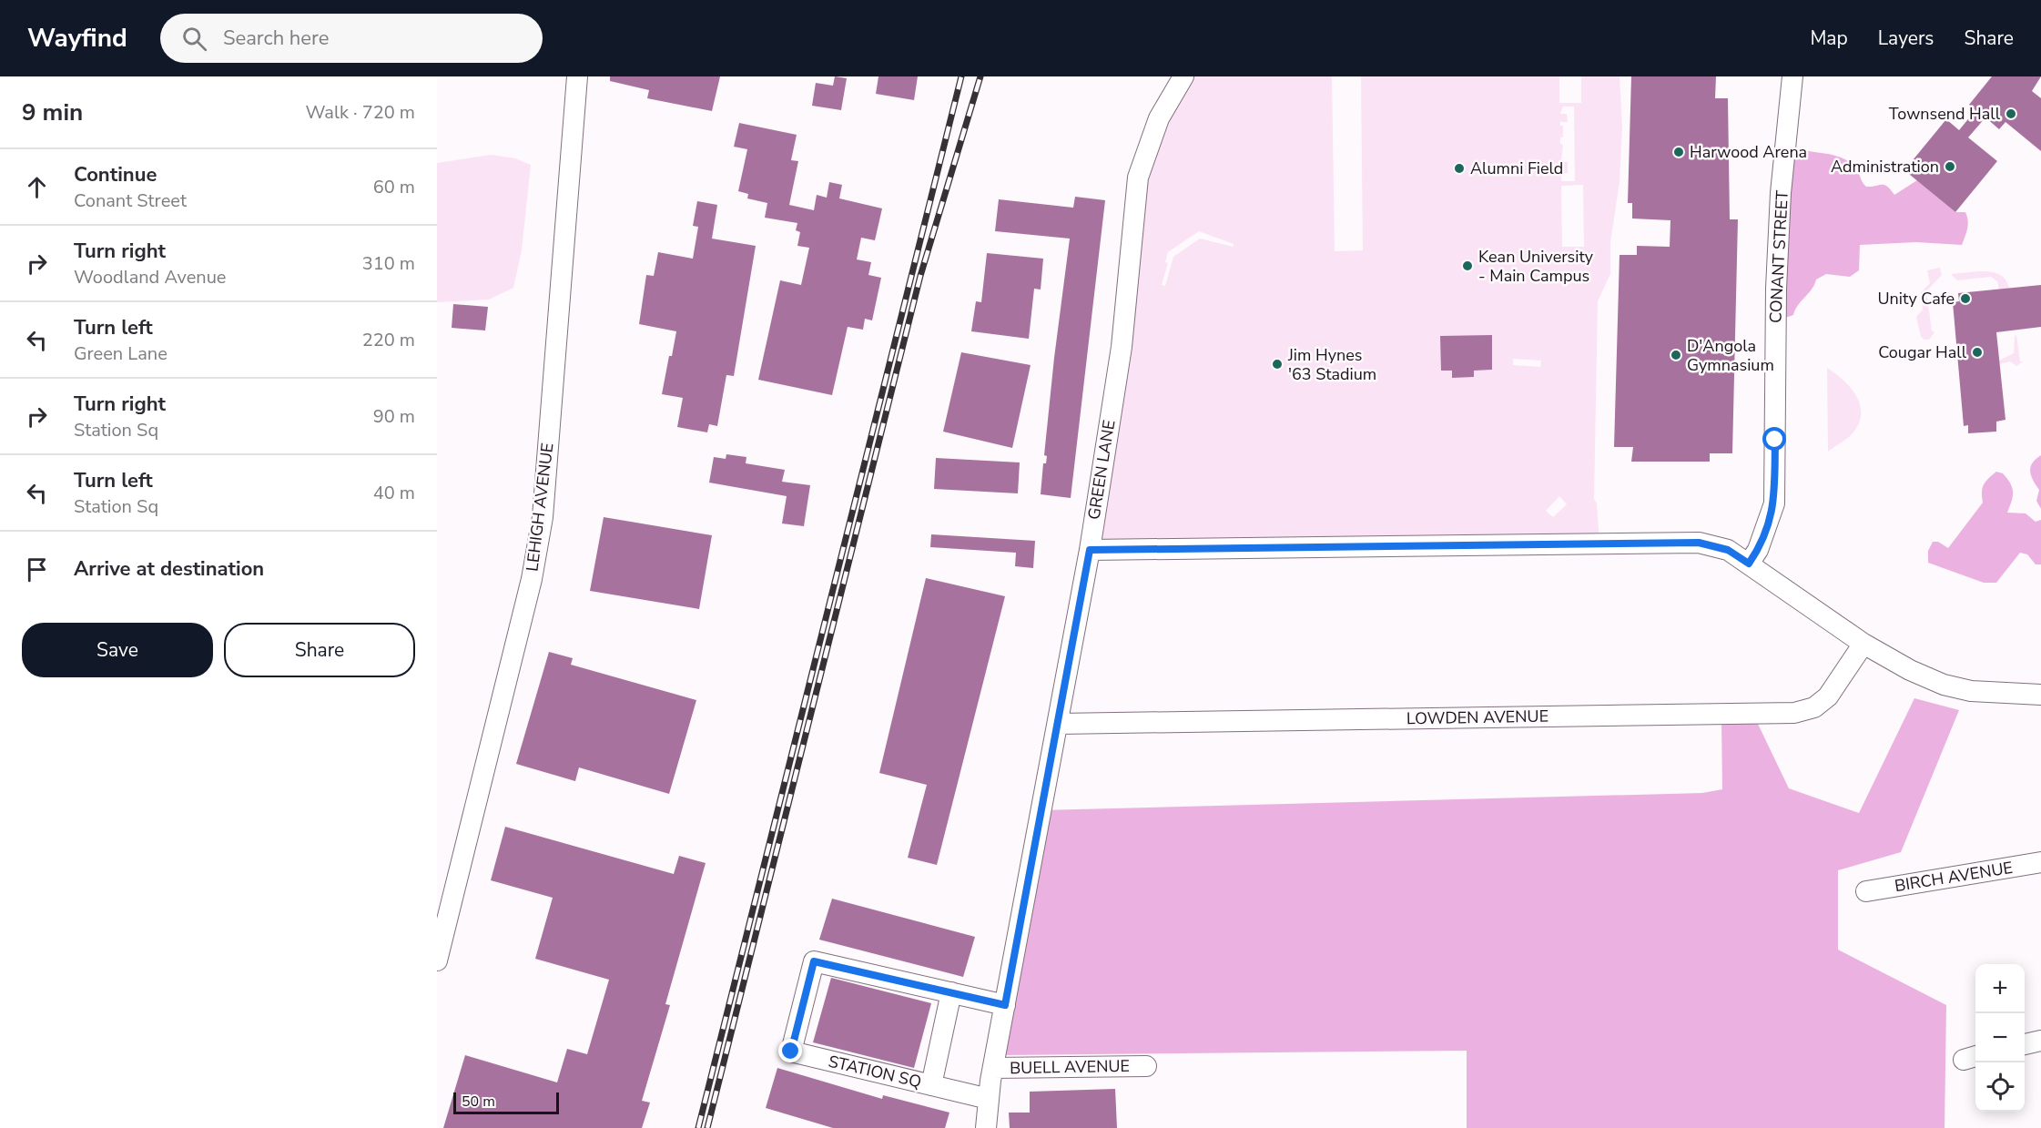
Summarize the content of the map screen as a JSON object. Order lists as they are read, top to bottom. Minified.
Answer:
{"streets":{"street":["CONANT STREET","GREEN LANE","LEHIGH AVENUE","LOWDEN AVENUE","BIRCH AVENUE","BUELL AVENUE","STATION SQ"]},"crossings":[["GREEN LANE","LOWDEN AVENUE"],["GREEN LANE","BUELL AVENUE"],["GREEN LANE","STATION SQ"]],"places":["Townsend Hall","Harwood Arena","Administration","Alumni Field","Kean University - Main Campus","Unity Cafe","Cougar Hall","D'Angola Gymnasium","Jim Hynes '63 Stadium"],"scale_bar":"50 m","page":{"header":"Wayfind","search":"Search here","nav":["Map","Layers","Share"],"heading":["9 min","Walk · 720 m"],"list":[["Continue","Conant Street","60 m"],["Turn right","Woodland Avenue","310 m"],["Turn left","Green Lane","220 m"],["Turn right","Station Sq","90 m"],["Turn left","Station Sq","40 m"],"Arrive at destination"],"buttons":["Save","Share"],"map_buttons":["+","−"],"scale":"50 m"}}
